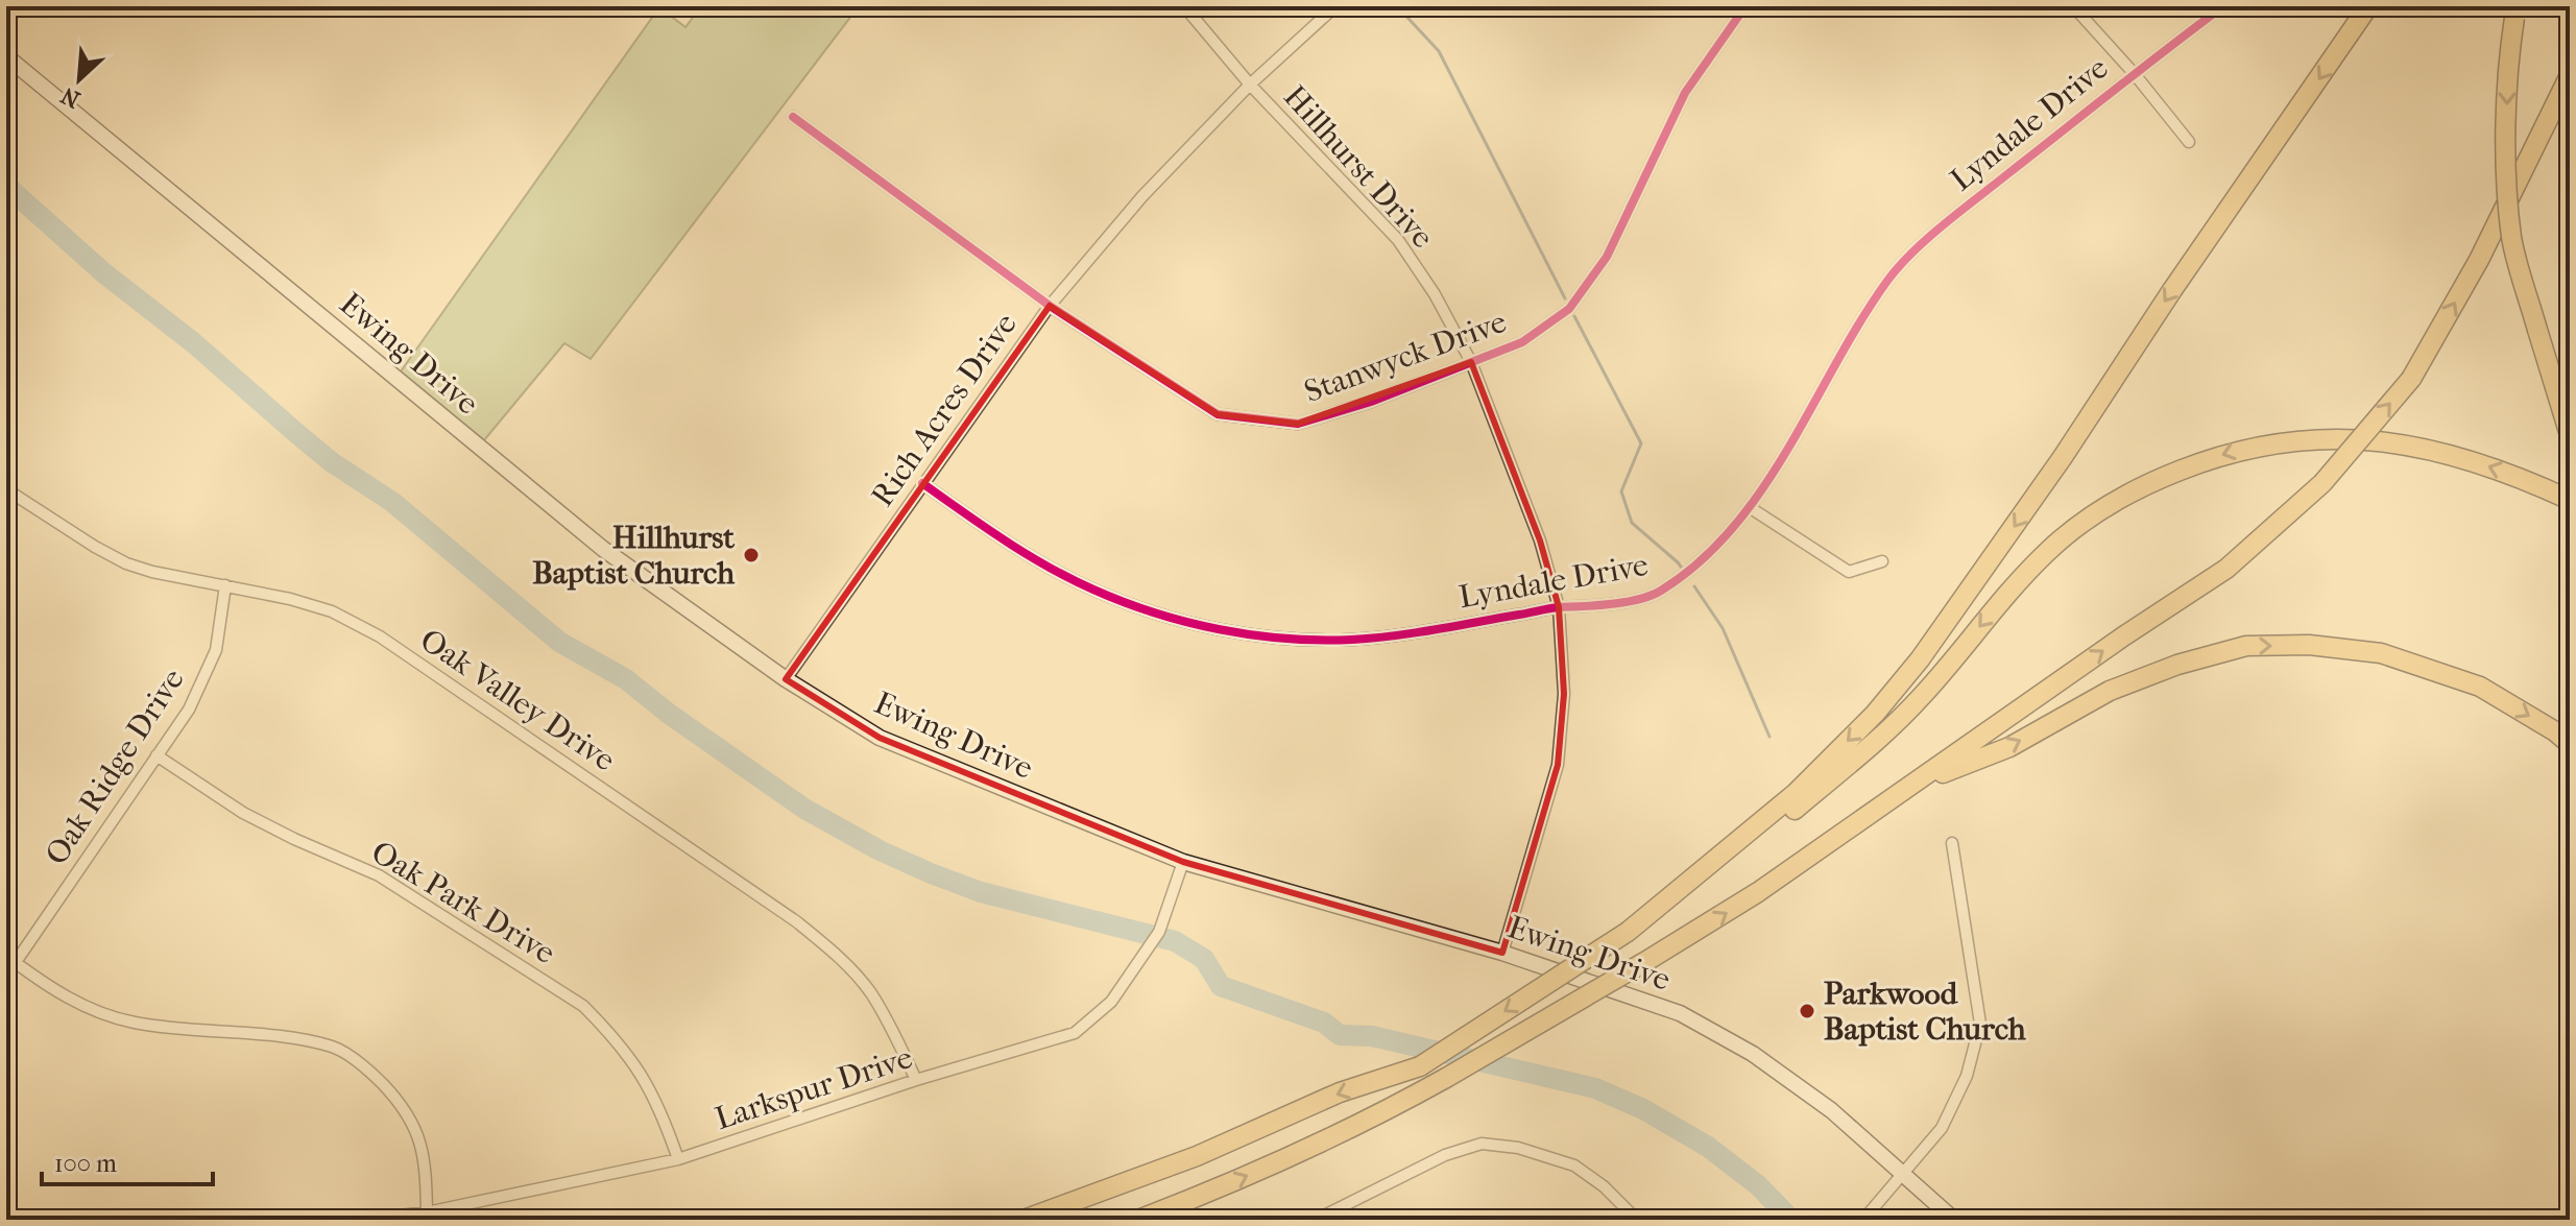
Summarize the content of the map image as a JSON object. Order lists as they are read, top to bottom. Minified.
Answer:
{"streets":{"main road":["Ewing Drive"],"street":["Lyndale Drive","Hillhurst Drive","Stanwyck Drive","Rich Acres Drive","Oak Valley Drive","Oak Ridge Drive","Oak Park Drive","Larkspur Drive"]},"crossings":[["Lyndale Drive","Hillhurst Drive"],["Lyndale Drive","Rich Acres Drive"],["Hillhurst Drive","Ewing Drive"],["Hillhurst Drive","Stanwyck Drive"],["Hillhurst Drive","Rich Acres Drive"],["Ewing Drive","Rich Acres Drive"],["Ewing Drive","Larkspur Drive"],["Stanwyck Drive","Rich Acres Drive"],["Oak Valley Drive","Oak Ridge Drive"],["Oak Valley Drive","Larkspur Drive"],["Oak Ridge Drive","Oak Park Drive"],["Oak Park Drive","Larkspur Drive"]],"places":["Hillhurst Baptist Church","Parkwood Baptist Church"],"scale_bar":"100 m","north":"bottom left"}
